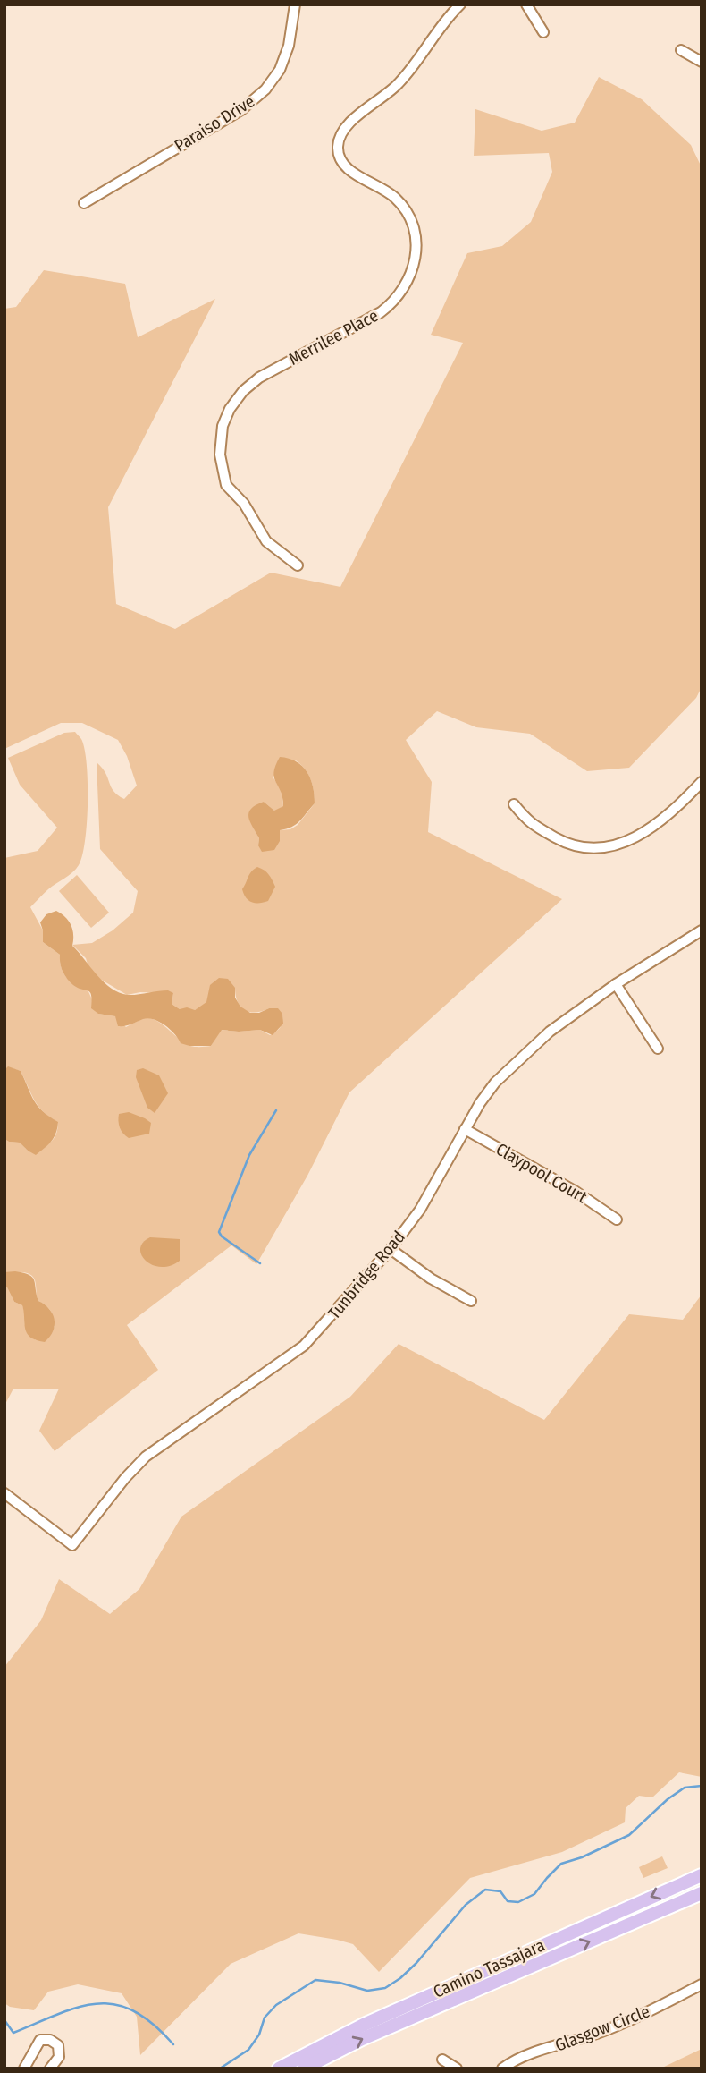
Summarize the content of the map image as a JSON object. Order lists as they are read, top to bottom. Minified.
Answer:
{"streets":{"main road":["Camino Tassajara"],"street":["Paraiso Drive","Merrilee Place","Claypool Court","Tunbridge Road","Glasgow Circle"]},"crossings":[["Claypool Court","Tunbridge Road"]]}
